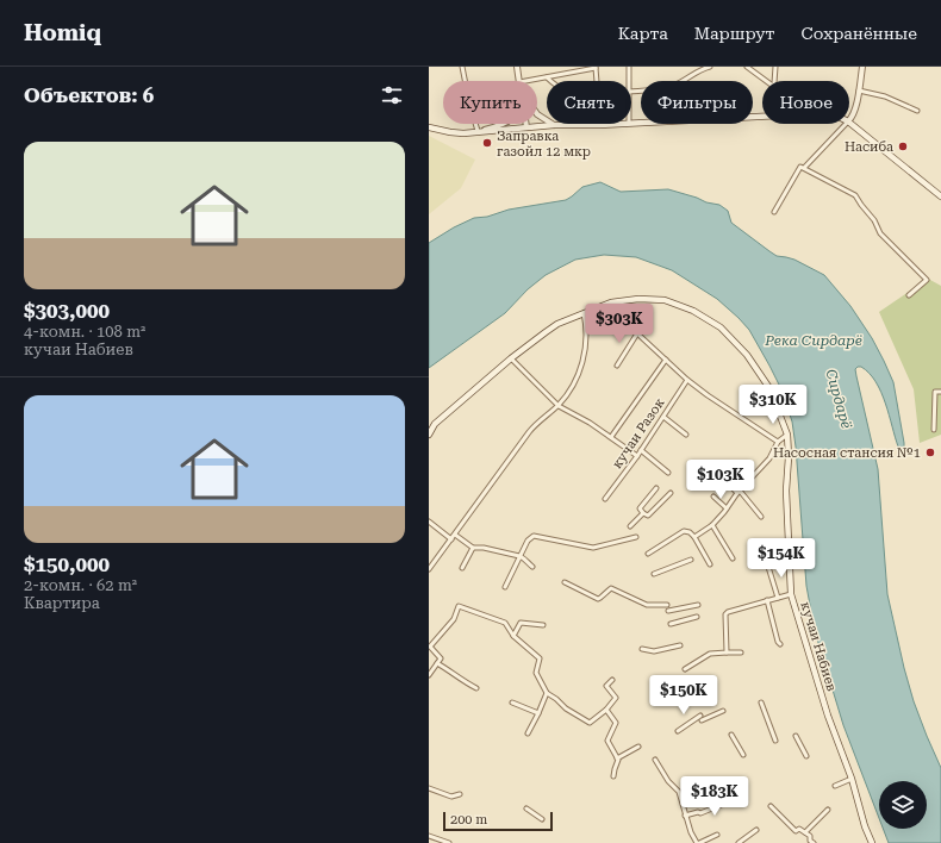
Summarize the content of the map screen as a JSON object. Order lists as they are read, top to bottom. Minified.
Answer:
{"streets":{"main road":["кучаи Набиев"],"street":["кучаи Разок"]},"water":["Река Сирдарё","Сирдарё"],"places":["Заправка газойл 12 мкр","Насиба","Насосная стансия №1"],"scale_bar":"200 m","page":{"header":"Homiq","nav":["Карта","Маршрут","Сохранённые"],"heading":"Объектов: 6","chip":["Купить","Снять","Фильтры","Новое"],"list":[{"name":"$303,000","note":"4-комн. · 108 m² · кучаи Набиев"},{"name":"$150,000","note":"2-комн. · 62 m² · Квартира"}],"price":["$303K","$310K","$103K","$154K","$150K","$183K"],"scale":"200 m"}}
